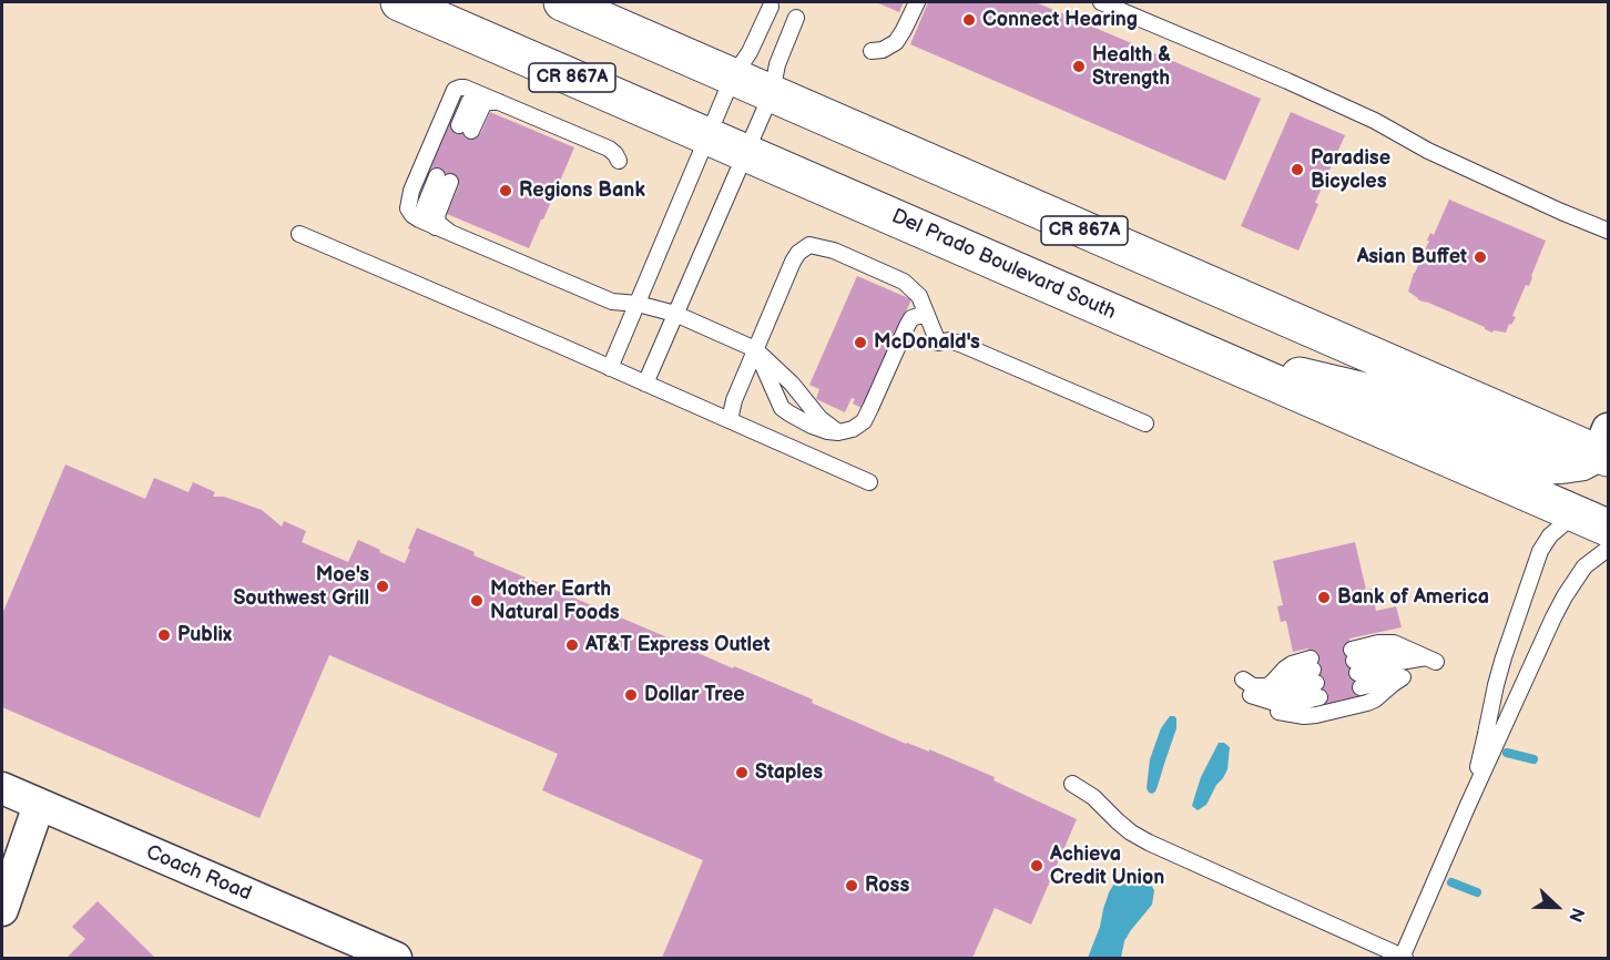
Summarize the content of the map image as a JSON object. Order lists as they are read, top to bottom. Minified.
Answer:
{"streets":{"main road":["CR 867A","Del Prado Boulevard South"],"street":["Coach Road"]},"places":["Connect Hearing","Health & Strength","Paradise Bicycles","Regions Bank","Asian Buffet","McDonald's","Moe's Southwest Grill","Bank of America","Mother Earth Natural Foods","Publix","AT&T Express Outlet","Dollar Tree","Staples","Achieva Credit Union","Ross"],"north":"right"}
